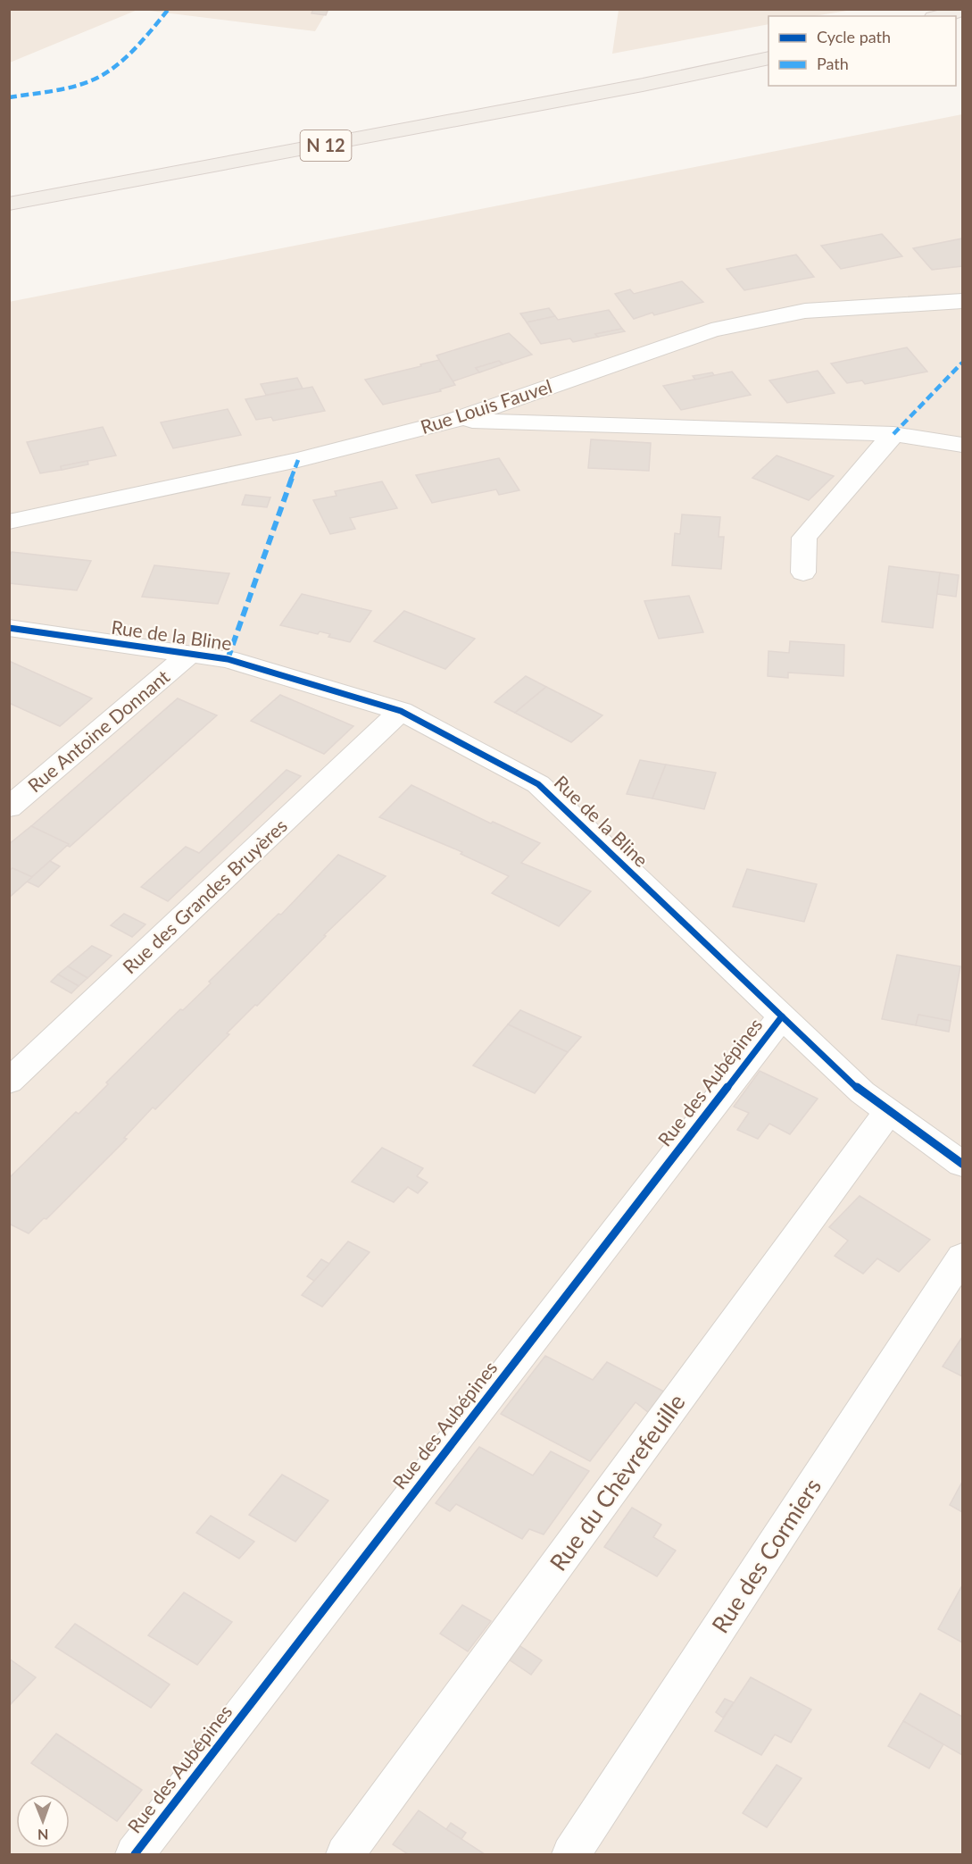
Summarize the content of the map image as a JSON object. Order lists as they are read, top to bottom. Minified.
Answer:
{"streets":{"main road":["N 12"],"street":["Rue Louis Fauvel","Rue de la Bline","Rue Antoine Donnant","Rue des Grandes Bruyères","Rue des Aubépines","Rue du Chèvrefeuille","Rue des Cormiers"]},"crossings":[["Rue de la Bline","Rue Antoine Donnant"],["Rue de la Bline","Rue des Grandes Bruyères"],["Rue de la Bline","Rue des Aubépines"],["Rue de la Bline","Rue du Chèvrefeuille"]],"legend":["Cycle path","Path"],"north":"bottom"}
